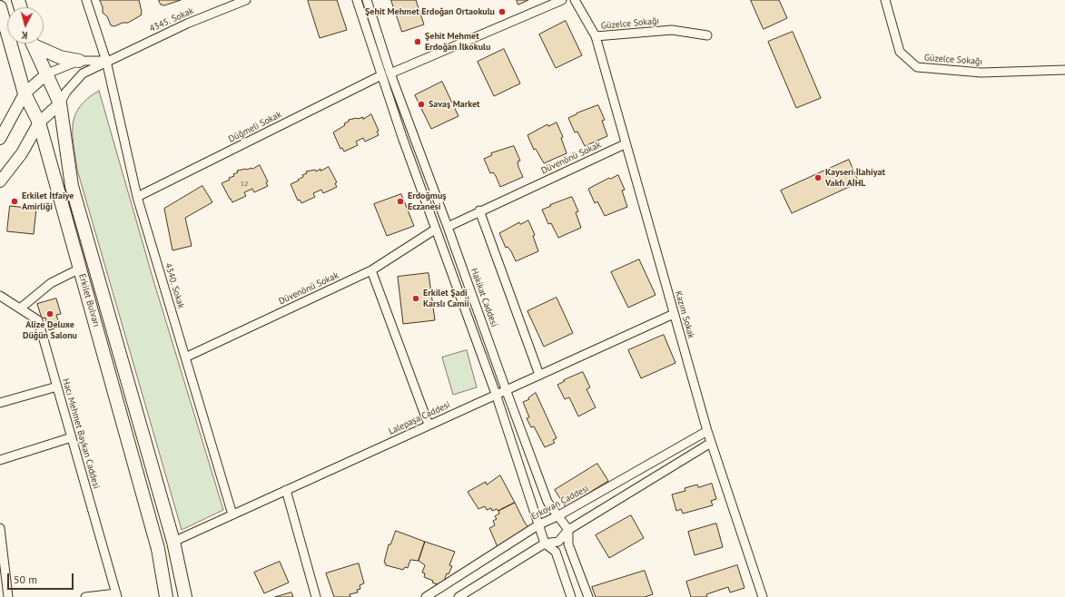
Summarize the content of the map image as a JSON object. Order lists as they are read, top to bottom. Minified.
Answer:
{"streets":{"main road":["Erkilet Bulvarı"],"street":["4345. Sokak","Güzelce Sokağı","Düğmeli Sokak","Düvenönü Sokak","4340. Sokak","Hakikat Caddesi","Kazım Sokak","Lalepaşa Caddesi","Hacı Mehmet Baykan Caddesi","Erkovan Caddesi"]},"crossings":[["4345. Sokak","4340. Sokak"],["4345. Sokak","Erkilet Bulvarı"],["Güzelce Sokağı","Kazım Sokak"],["Düğmeli Sokak","4340. Sokak"],["Düvenönü Sokak","4340. Sokak"],["Düvenönü Sokak","Hakikat Caddesi"],["Düvenönü Sokak","Kazım Sokak"],["4340. Sokak","Lalepaşa Caddesi"],["Hakikat Caddesi","Lalepaşa Caddesi"],["Hakikat Caddesi","Erkovan Caddesi"],["Erkilet Bulvarı","Lalepaşa Caddesi"],["Kazım Sokak","Lalepaşa Caddesi"],["Kazım Sokak","Erkovan Caddesi"]],"places":["Şehit Mehmet Erdoğan Ortaokulu","Şehit Mehmet Erdoğan İlkokulu","Savaş Market","Kayseri İlahiyat Vakfı AİHL","Erkilet İtfaiye Amirliği","Erdoğmuş Eczanesi","Erkilet Şadi Karslı Camii","Alize Deluxe Düğün Salonu"],"house_numbers":["12"],"scale_bar":"50 m","north":"bottom"}
